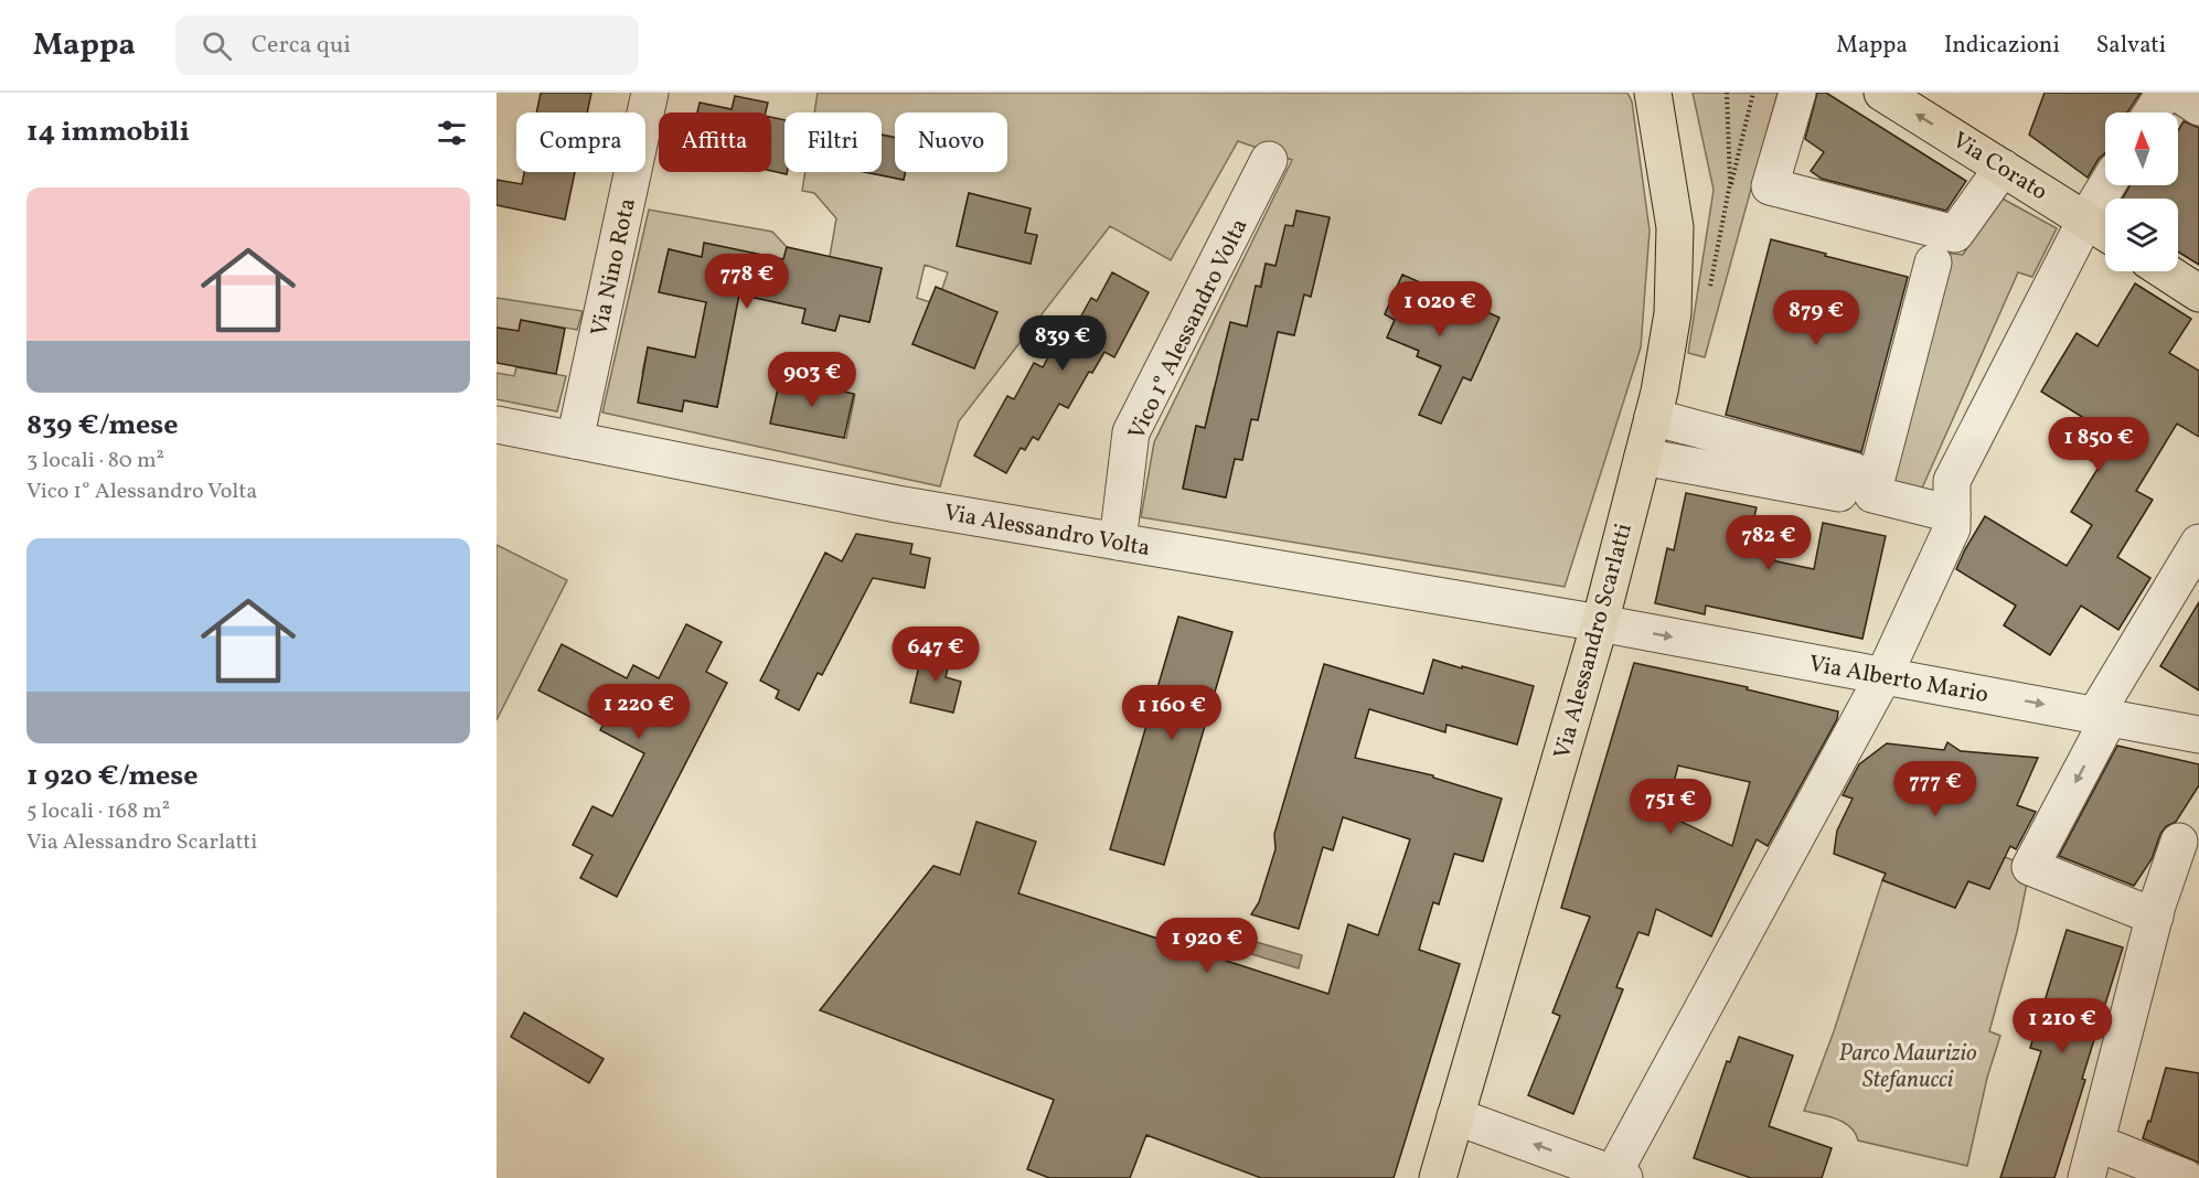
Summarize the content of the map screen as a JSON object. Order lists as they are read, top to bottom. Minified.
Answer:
{"streets":{"main road":["Via Corato","Via Alessandro Scarlatti"],"street":["Via Nino Rota","Vico 1° Alessandro Volta","Via Alessandro Volta","Via Alberto Mario"]},"crossings":[["Via Nino Rota","Via Alessandro Volta"],["Vico 1° Alessandro Volta","Via Alessandro Volta"],["Via Alessandro Volta","Via Alessandro Scarlatti"],["Via Alessandro Volta","Via Alberto Mario"],["Via Alessandro Scarlatti","Via Alberto Mario"]],"one_way":["Via Corato","Via Alberto Mario"],"parks":["Parco Maurizio Stefanucci"],"north":"top","page":{"header":"Mappa","search":"Cerca qui","nav":["Mappa","Indicazioni","Salvati"],"heading":"14 immobili","chip":["Compra","Affitta","Filtri","Nuovo"],"list":[{"name":"839 €/mese","note":"3 locali · 80 m² · Vico 1° Alessandro Volta"},{"name":"1 920 €/mese","note":"5 locali · 168 m² · Via Alessandro Scarlatti"}],"price":["778 €","1 020 €","879 €","839 €","903 €","1 850 €","782 €","647 €","1 220 €","1 160 €","777 €","751 €","1 920 €","1 210 €"]}}
